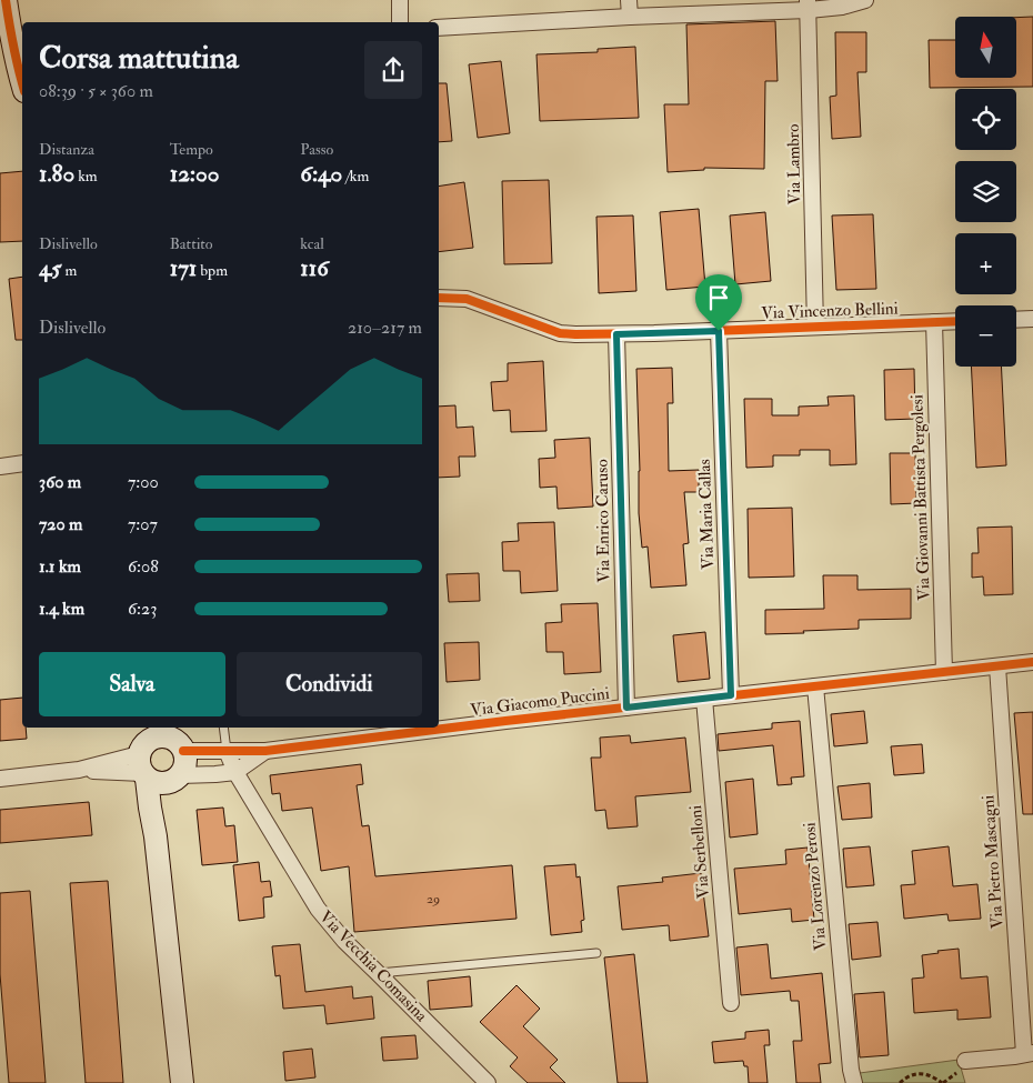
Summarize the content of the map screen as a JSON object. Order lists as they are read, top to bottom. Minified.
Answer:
{"streets":{"street":["Via Lambro","Via Vincenzo Bellini","Via Giovanni Battista Pergolesi","Via Maria Callas","Via Enrico Caruso","Via Giacomo Puccini","Via Serbelloni","Via Pietro Mascagni","Via Lorenzo Perosi","Via Vecchia Comasina"]},"crossings":[["Via Lambro","Via Vincenzo Bellini"],["Via Vincenzo Bellini","Via Giovanni Battista Pergolesi"],["Via Vincenzo Bellini","Via Maria Callas"],["Via Vincenzo Bellini","Via Enrico Caruso"],["Via Giovanni Battista Pergolesi","Via Giacomo Puccini"],["Via Maria Callas","Via Giacomo Puccini"],["Via Enrico Caruso","Via Giacomo Puccini"],["Via Giacomo Puccini","Via Serbelloni"],["Via Giacomo Puccini","Via Pietro Mascagni"],["Via Giacomo Puccini","Via Lorenzo Perosi"],["Via Giacomo Puccini","Via Vecchia Comasina"]],"house_numbers":["29"],"north":"top","page":{"map_buttons":["+","−"],"heading":["Corsa mattutina","08:39 · 5 × 360 m"],"stats":[["Distanza","1.80 km"],["Tempo","12:00"],["Passo","6:40 /km"],["Dislivello","45 m"],["Battito","171 bpm"],["kcal","116"]],"chart":["Dislivello","210–217 m"],"list":[{"name":"360 m","note":"7:00"},{"name":"720 m","note":"7:07"},{"name":"1.1 km","note":"6:08"},{"name":"1.4 km","note":"6:23"}],"buttons":["Salva","Condividi"]}}
